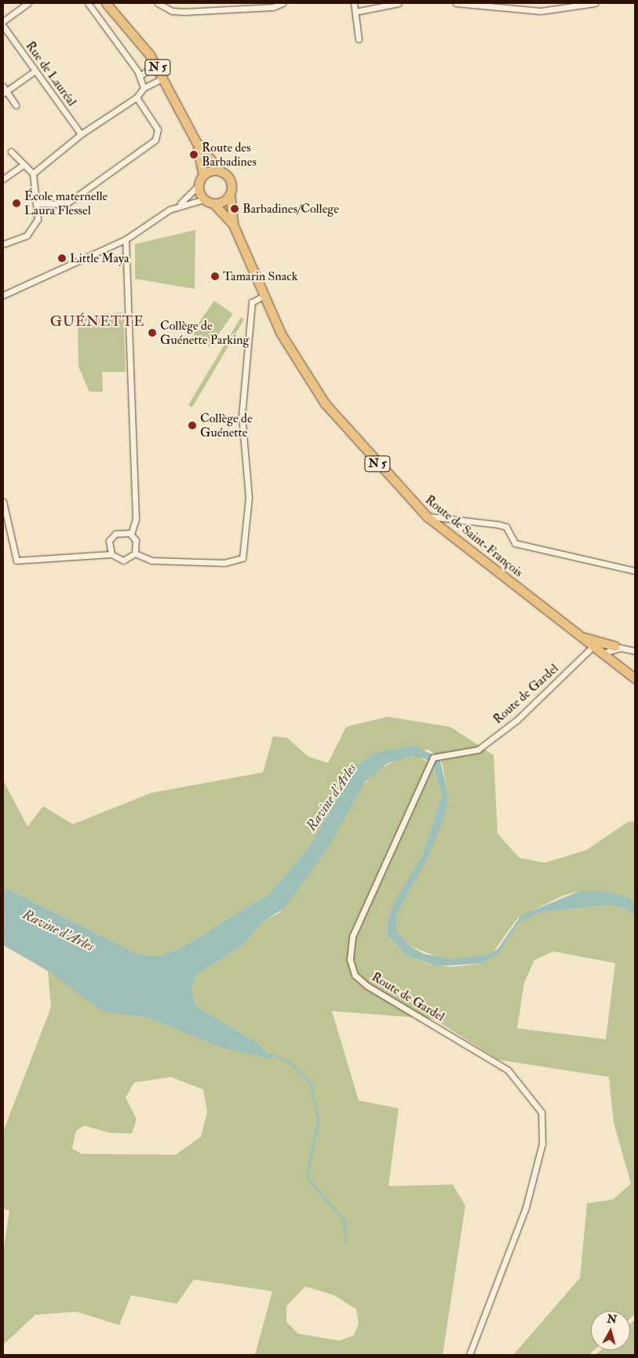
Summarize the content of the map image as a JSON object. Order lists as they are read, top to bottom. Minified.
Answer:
{"streets":{"main road":["N 5","Route de Saint-François"],"street":["Rue de Lauréal","Route de Gardel"]},"crossings":[["N 5","Route de Saint-François"],["Route de Saint-François","Route de Gardel"]],"districts":["GUÉNETTE"],"water":["Ravine d'Arles"],"places":["Route des Barbadines","École maternelle Laura Flessel","Barbadines/College","Little Maya","Tamarin Snack","Collège de Guénette Parking","Collège de Guénette"],"north":"top"}
